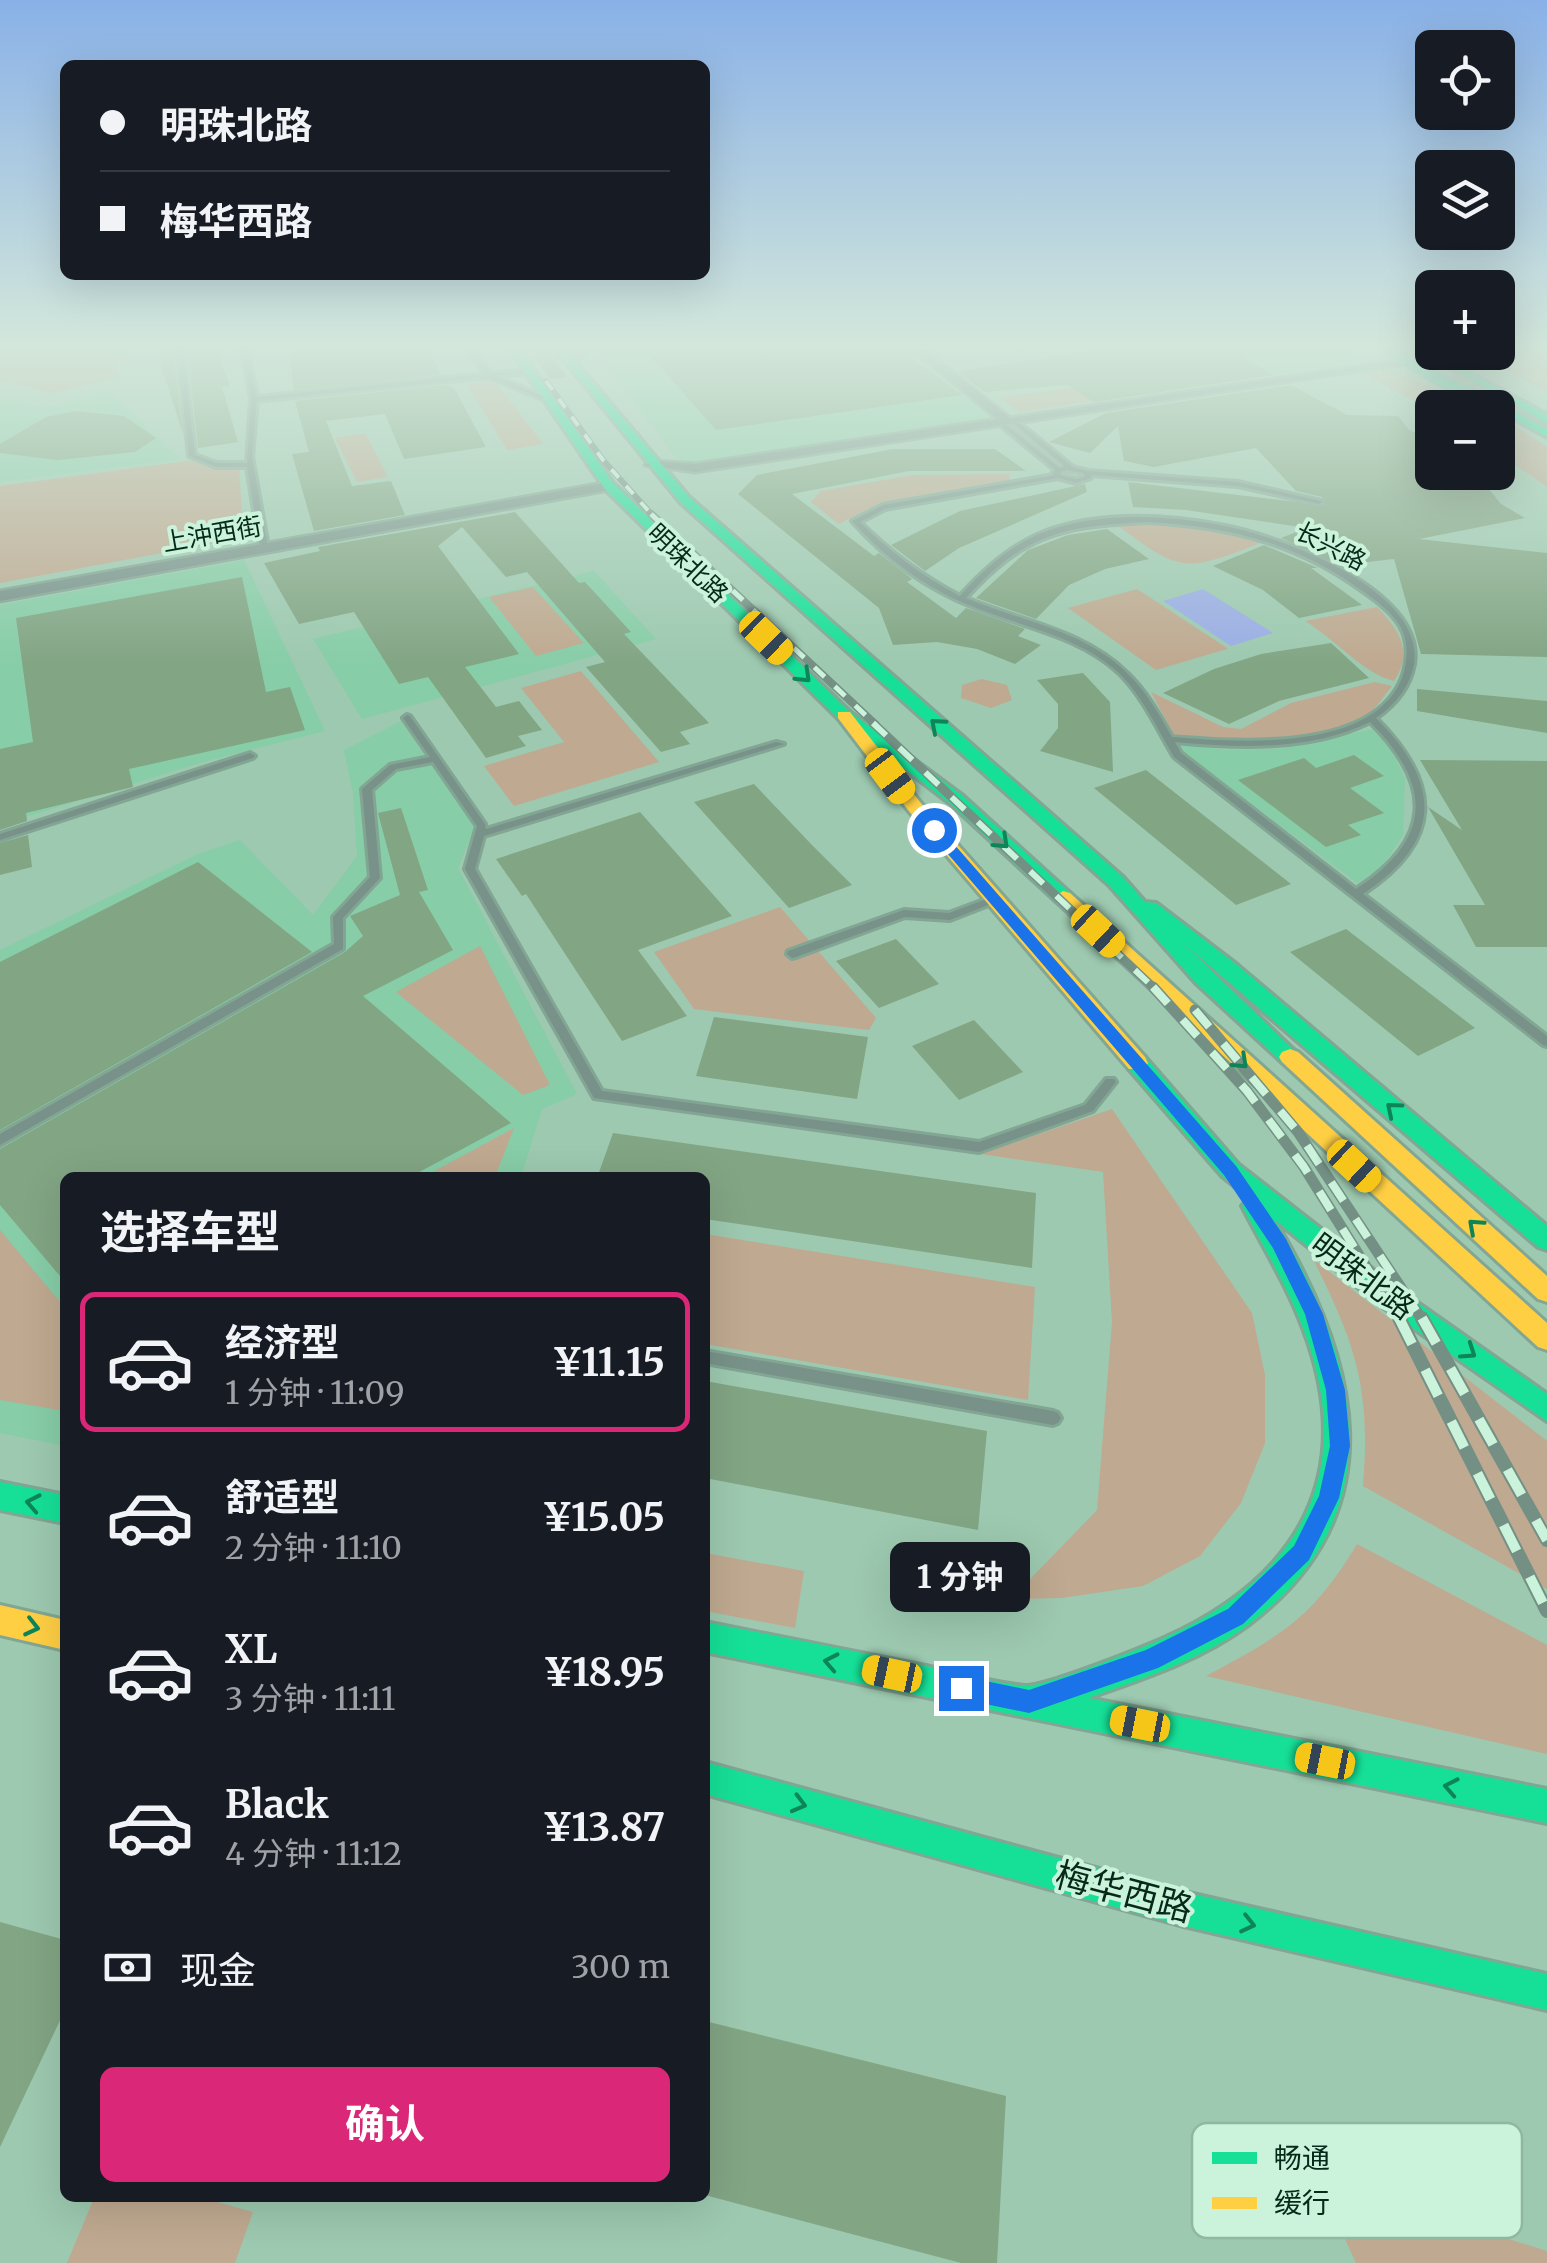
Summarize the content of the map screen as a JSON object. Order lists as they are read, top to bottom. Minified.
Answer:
{"streets":{"main road":["明珠北路","梅华西路"],"street":["上沖西街"],"lane":["长兴路"]},"crossings":[["上沖西街","明珠北路"]],"legend":["畅通","缓行"],"page":{"map_buttons":["+","−"],"banner":["明珠北路","梅华西路"],"heading":"选择车型","list":[{"name":"经济型","note":"1 分钟 · 11:09","value":"¥11.15"},{"name":"舒适型","note":"2 分钟 · 11:10","value":"¥15.05"},{"name":"XL","note":"3 分钟 · 11:11","value":"¥18.95"},{"name":"Black","note":"4 分钟 · 11:12","value":"¥13.87"}],"bubble":"1 分钟","pay":["现金","300 m"],"buttons":"确认"}}
